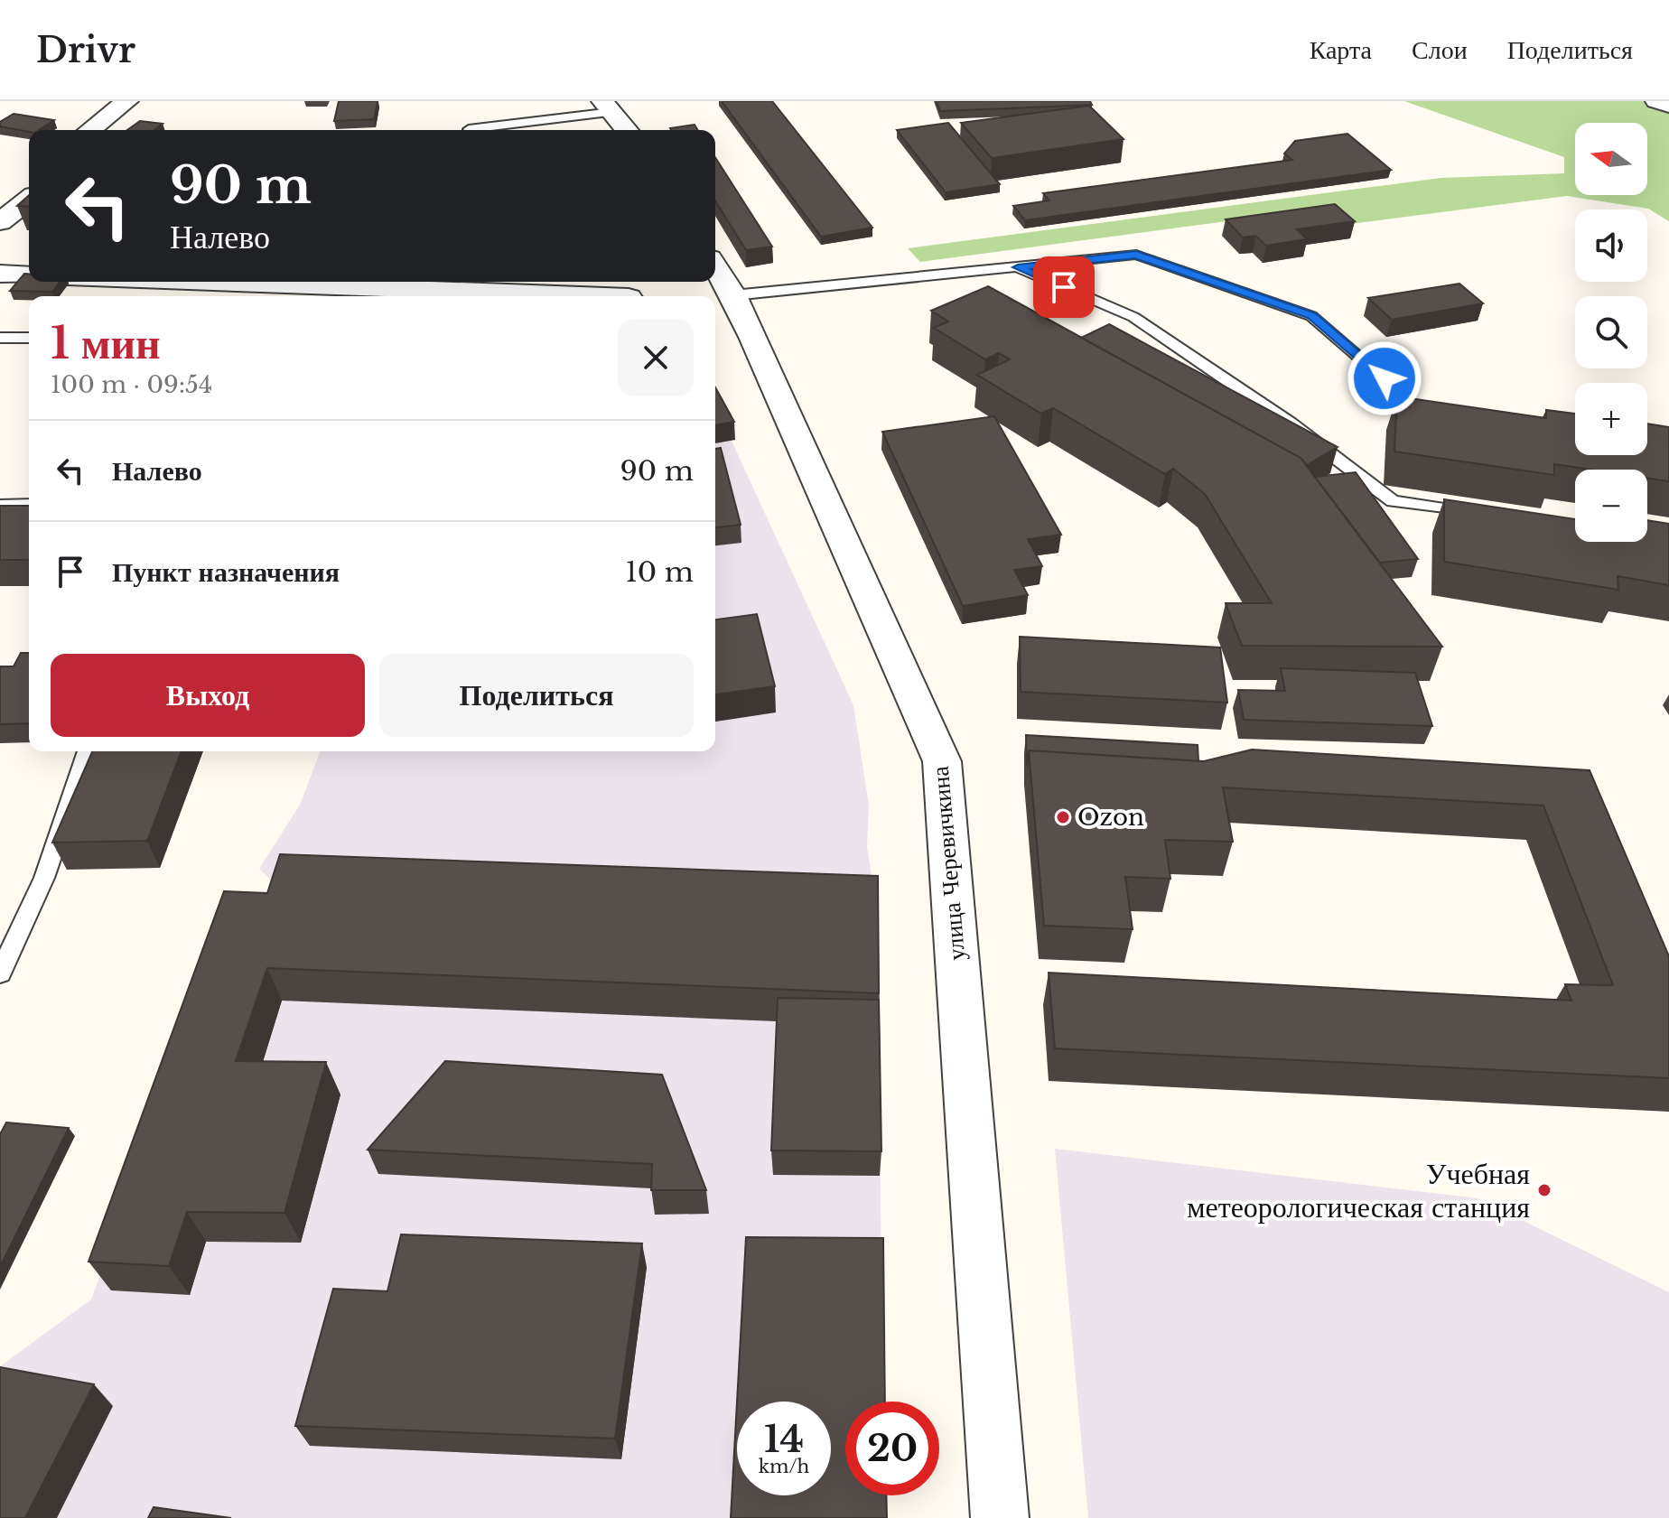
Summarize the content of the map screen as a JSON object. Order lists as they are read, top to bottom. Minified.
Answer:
{"streets":{"street":["улица Черевичкина"]},"places":["Ozon","Учебная метеорологическая станция"],"north":"left","page":{"header":"Drivr","nav":["Карта","Слои","Поделиться"],"map_buttons":["+","−"],"turn":["90 m","Налево"],"heading":["1 мин","100 m · 09:54"],"list":[{"name":"Налево","value":"90 m"},{"name":"Пункт назначения","value":"10 m"}],"buttons":["Выход","Поделиться"],"speed":"14 km/h","limit":"20"}}
